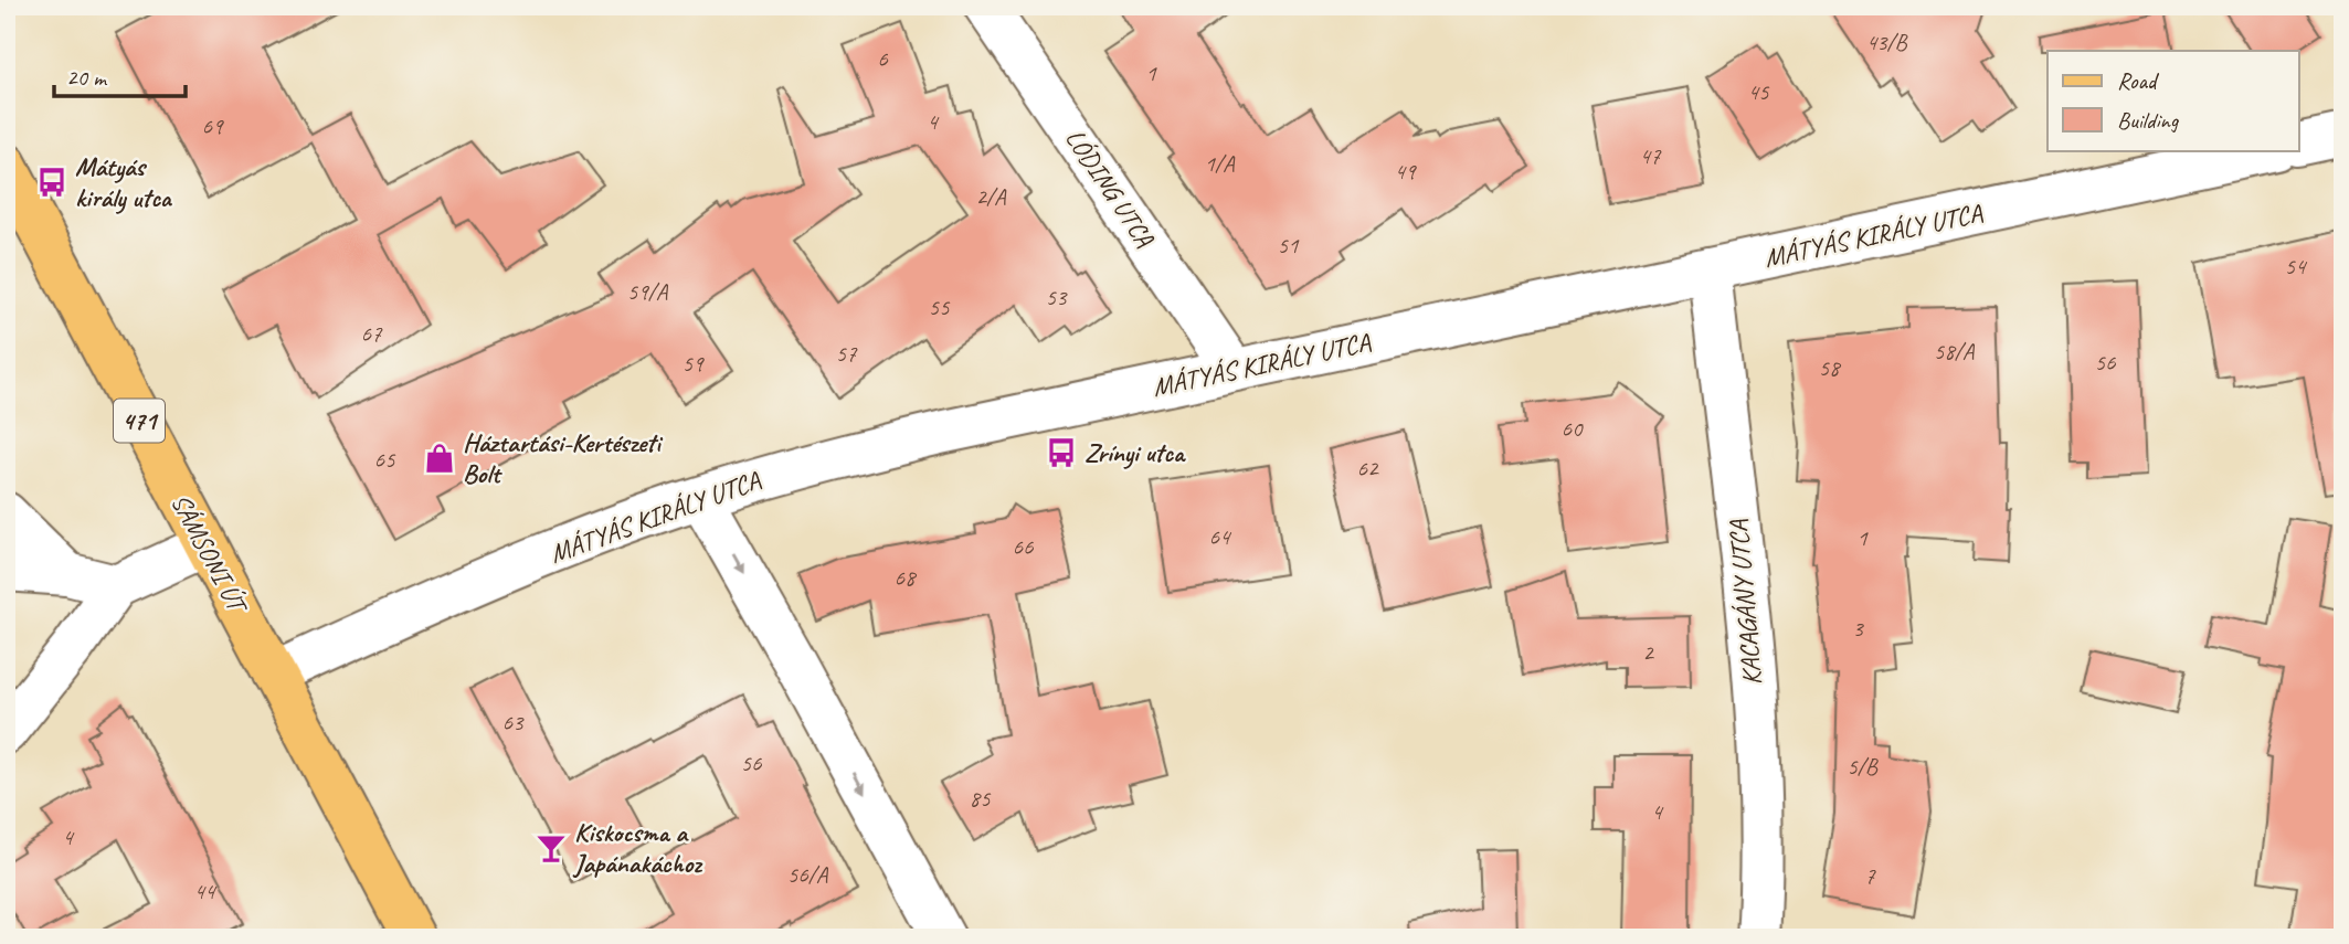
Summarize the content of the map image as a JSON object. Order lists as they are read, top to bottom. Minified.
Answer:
{"streets":{"main road":["471","SÁMSONI ÚT"],"street":["LÓDING UTCA","MÁTYÁS KIRÁLY UTCA","KACAGÁNY UTCA"]},"crossings":[["LÓDING UTCA","MÁTYÁS KIRÁLY UTCA"],["MÁTYÁS KIRÁLY UTCA","SÁMSONI ÚT"],["MÁTYÁS KIRÁLY UTCA","KACAGÁNY UTCA"]],"places":{"bus stop":["Mátyás király utca","Zrínyi utca"],"shop":["Háztartási-Kertészeti Bolt"],"bar":["Kiskocsma a Japánakáchoz"]},"house_numbers":["43/B","6","1","45","4","69","47","1/A","49","2/A","51","54","59/A","53","55","67","58/A","57","56","59","58","60","65","62","64","1","66","68","3","2","63","56","5/B","85","4","4","56/A","7","44"],"legend":["Road","Building"],"scale_bar":"20 m"}
